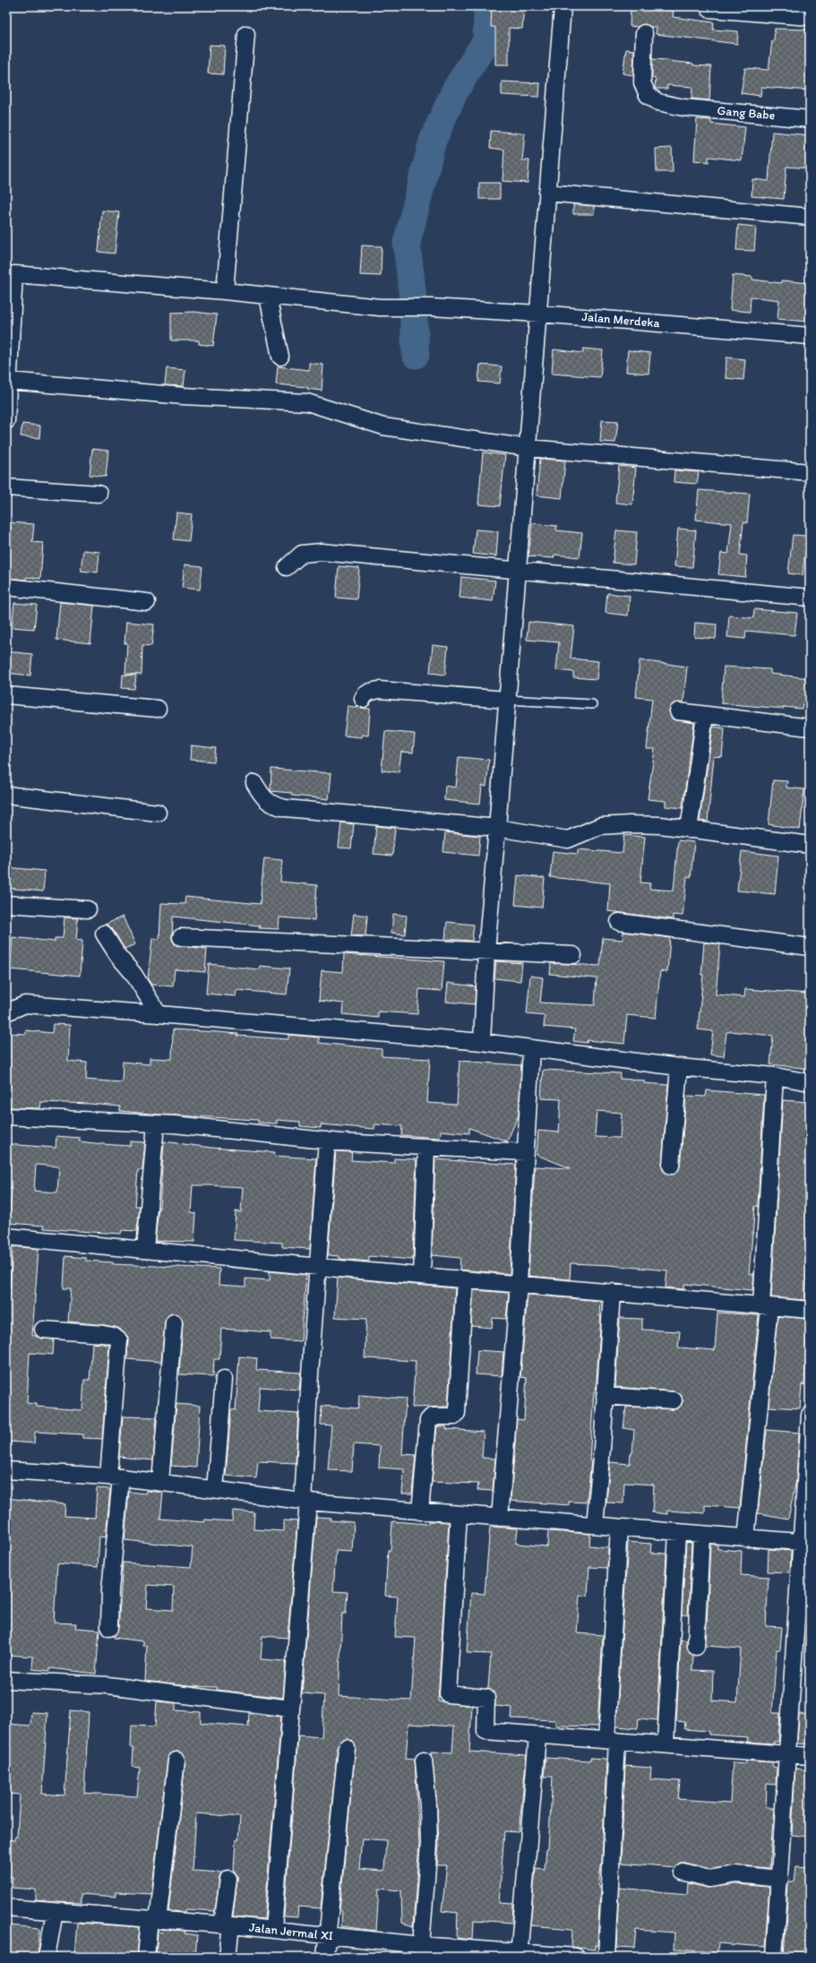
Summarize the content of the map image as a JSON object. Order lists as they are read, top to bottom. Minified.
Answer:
{"streets":{"street":["Gang Babe","Jalan Merdeka","Jalan Jermal XI"]}}
